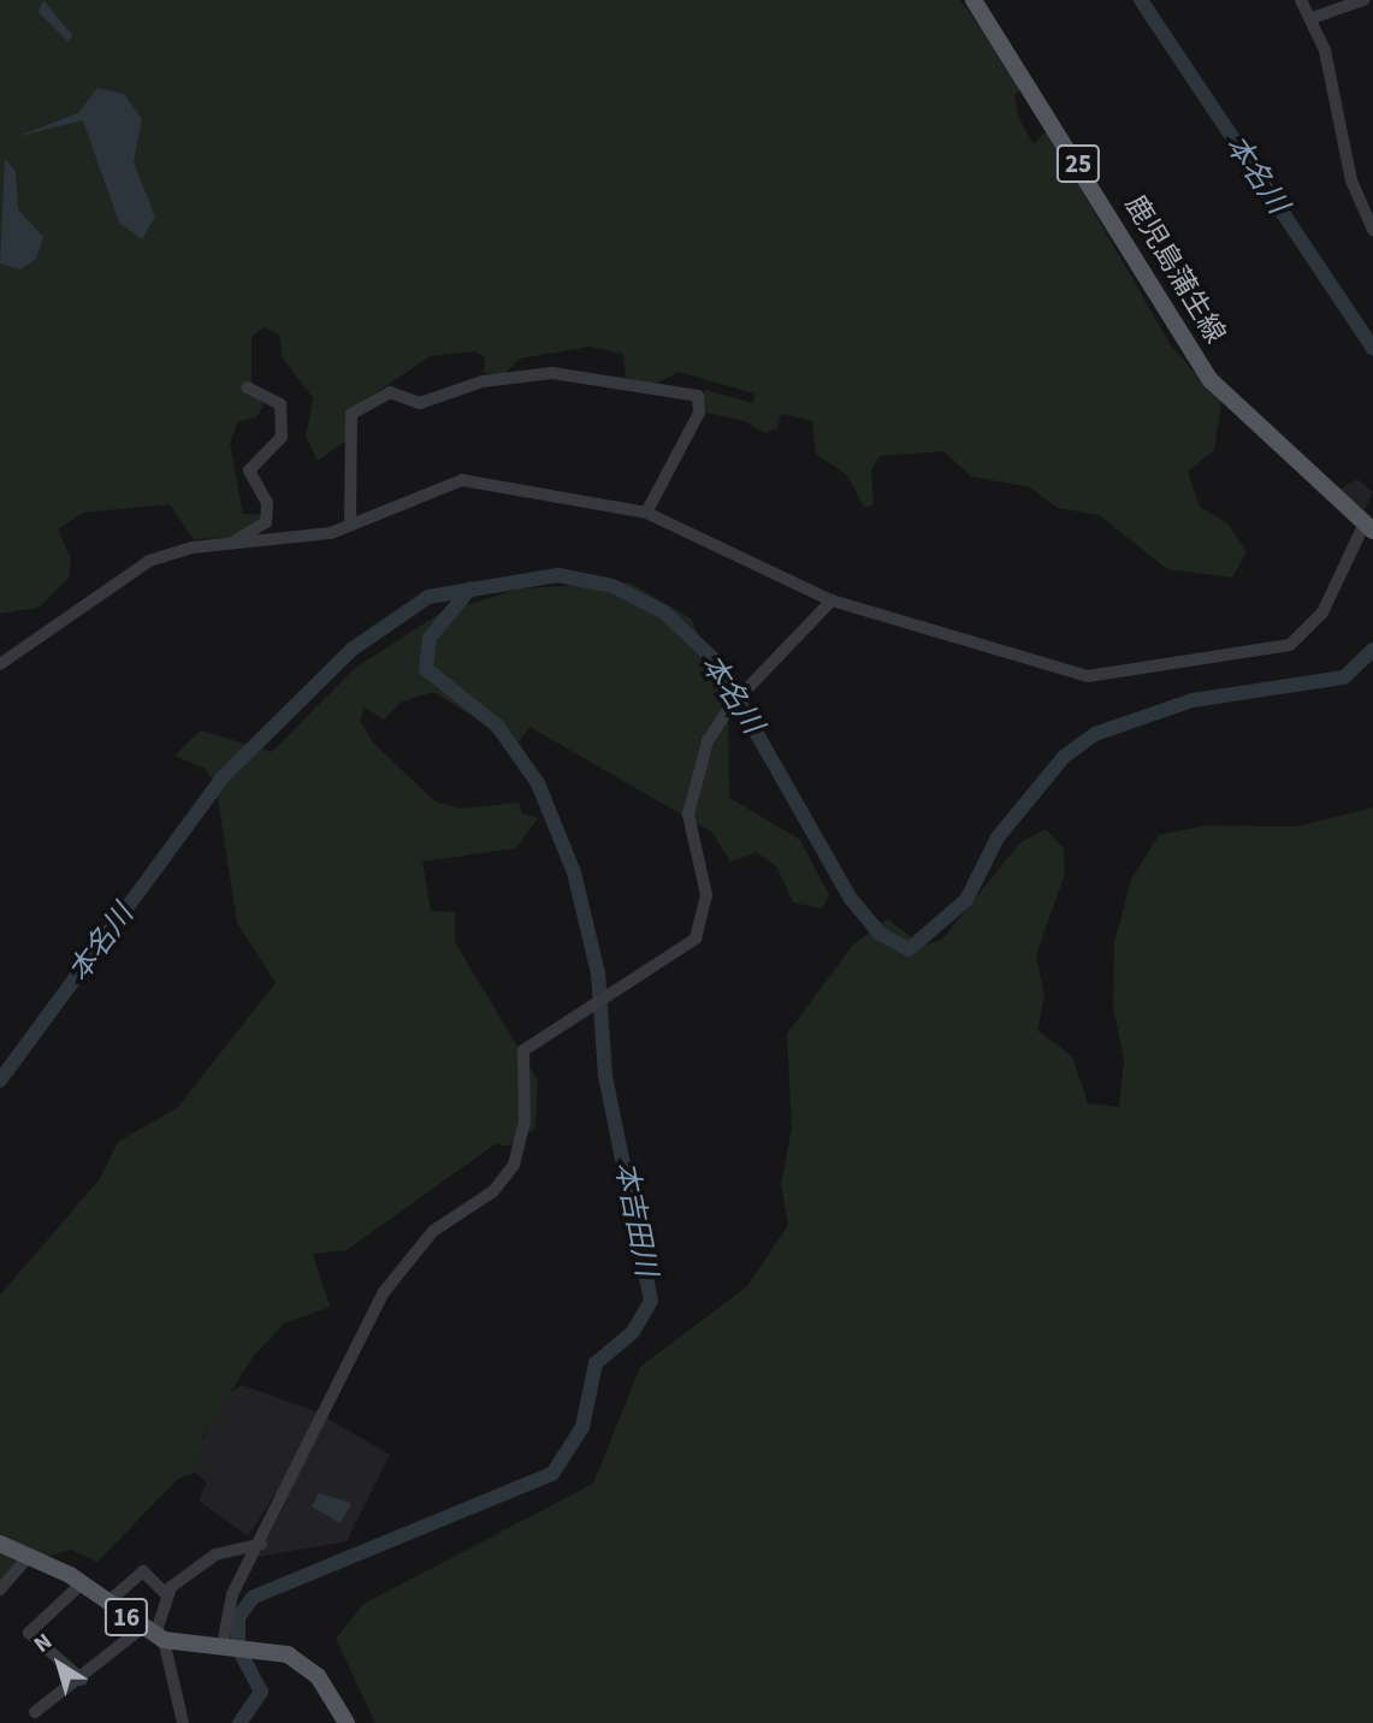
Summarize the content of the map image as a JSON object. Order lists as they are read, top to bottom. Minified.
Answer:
{"streets":{"main road":["25","鹿児島蒲生線","16"]},"water":["本名川","本吉田川"],"north":"top left"}
